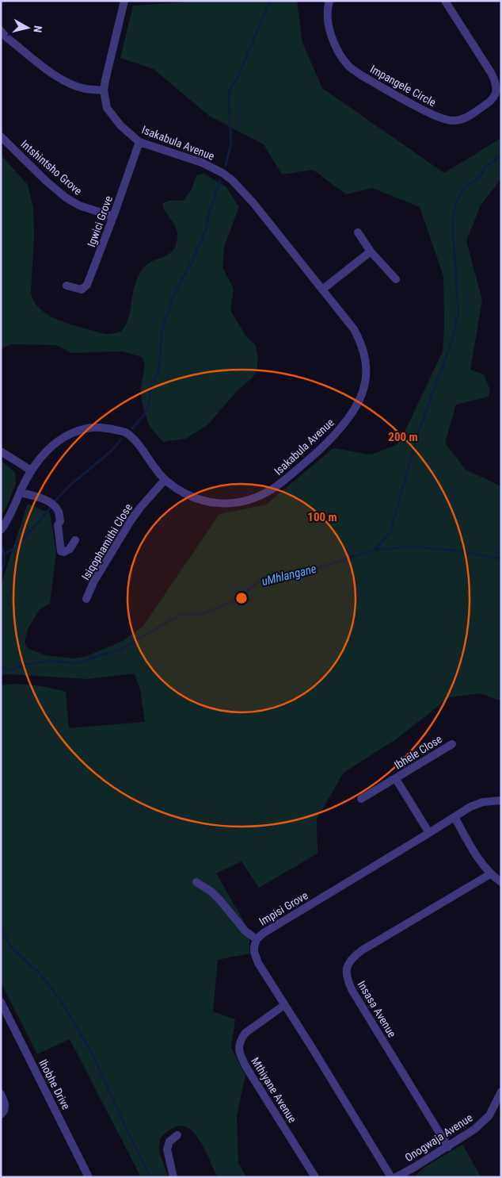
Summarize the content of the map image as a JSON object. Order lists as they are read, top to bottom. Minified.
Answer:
{"streets":{"street":["Impangele Circle","Isakabula Avenue","Intshintsho Grove","Igwici Grove","Isiqophamithi Close","Ibhele Close","Impisi Grove","Insasa Avenue","Ihobhe Drive","Mthiyane Avenue","Onogwaja Avenue"]},"crossings":[["Isakabula Avenue","Igwici Grove"],["Isakabula Avenue","Isiqophamithi Close"],["Intshintsho Grove","Igwici Grove"],["Ibhele Close","Impisi Grove"],["Impisi Grove","Mthiyane Avenue"],["Insasa Avenue","Onogwaja Avenue"]],"water":["uMhlangane"],"north":"right","rings":["200 m","100 m"]}
